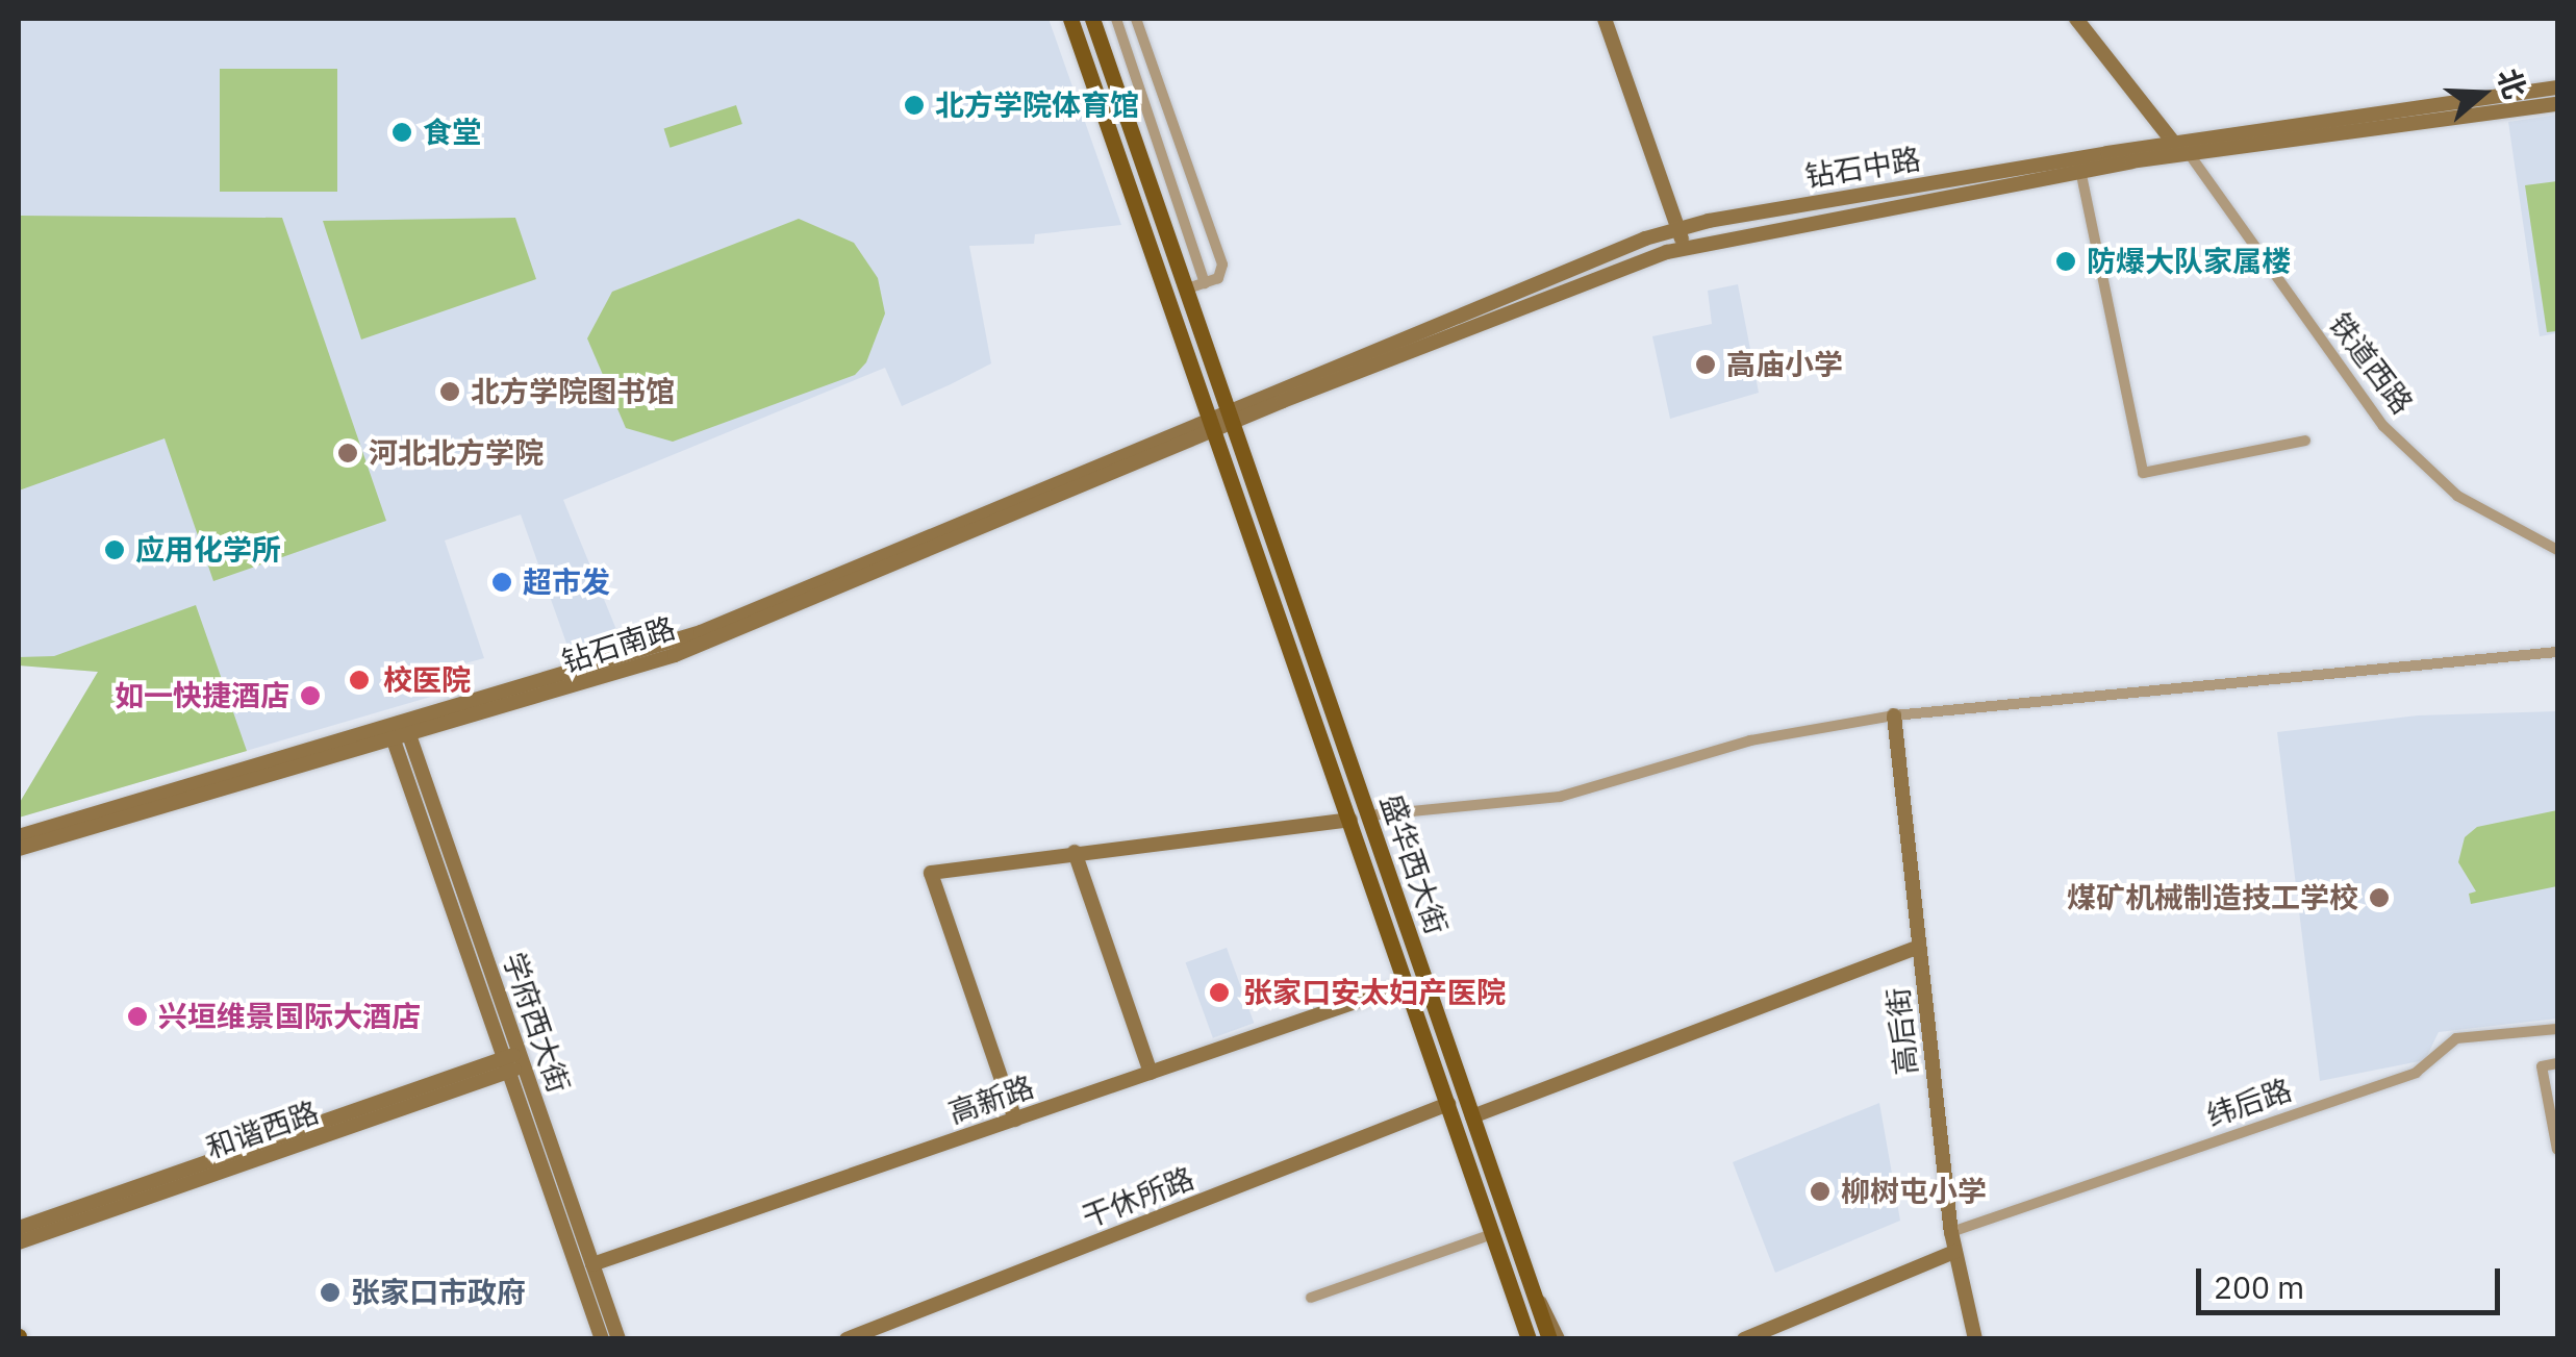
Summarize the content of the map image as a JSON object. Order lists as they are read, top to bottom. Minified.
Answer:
{"streets":{"main road":["钻石中路","钻石南路","盛华西大街","学府西大街","高后街","高新路","和谐西路","干休所路"],"street":["铁道西路","纬后路"]},"crossings":[["钻石中路","铁道西路"],["钻石中路","钻石南路"],["钻石中路","盛华西大街"],["钻石南路","盛华西大街"],["钻石南路","学府西大街"],["盛华西大街","高新路"],["盛华西大街","干休所路"],["学府西大街","高新路"],["学府西大街","和谐西路"],["高后街","纬后路"]],"places":["北方学院体育馆","食堂","防爆大队家属楼","高庙小学","北方学院图书馆","河北北方学院","应用化学所","超市发","校医院","如一快捷酒店","煤矿机械制造技工学校","张家口安太妇产医院","兴垣维景国际大酒店","柳树屯小学","张家口市政府"],"scale_bar":"200 m","north":"right"}
